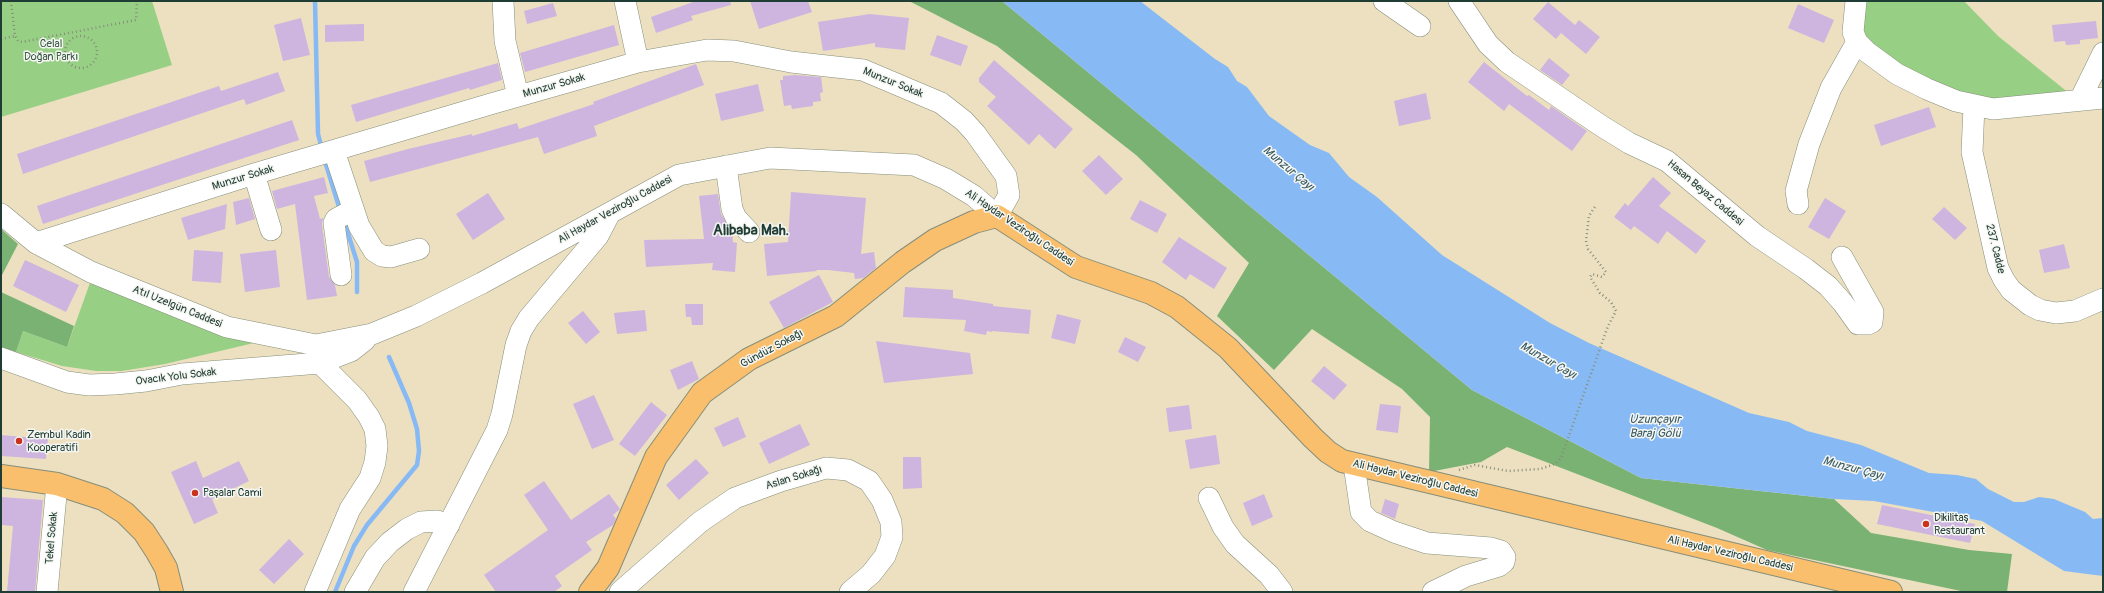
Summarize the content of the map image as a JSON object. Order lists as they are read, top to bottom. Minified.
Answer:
{"streets":{"main road":["Ali Haydar Veziroğlu Caddesi","Gündüz Sokağı"],"street":["Munzur Sokak","Hasan Beyaz Caddesi","237. Cadde","Atıl Uzelgün Caddesi","Ovacık Yolu Sokak","Aslan Sokağı","Tekel Sokak"]},"crossings":[["Munzur Sokak","Ali Haydar Veziroğlu Caddesi"],["Munzur Sokak","Atıl Uzelgün Caddesi"],["Munzur Sokak","Gündüz Sokağı"],["Ali Haydar Veziroğlu Caddesi","Atıl Uzelgün Caddesi"],["Ali Haydar Veziroğlu Caddesi","Gündüz Sokağı"],["Ali Haydar Veziroğlu Caddesi","Ovacık Yolu Sokak"],["Atıl Uzelgün Caddesi","Ovacık Yolu Sokak"]],"districts":["Alibaba Mah."],"water":["Munzur Çayı","Uzunçayır Baraj Gölü"],"parks":["Celal Doğan Parkı"],"places":["Zembul Kadin Kooperatifi","Paşalar Cami","Dikilitaş Restaurant"]}
